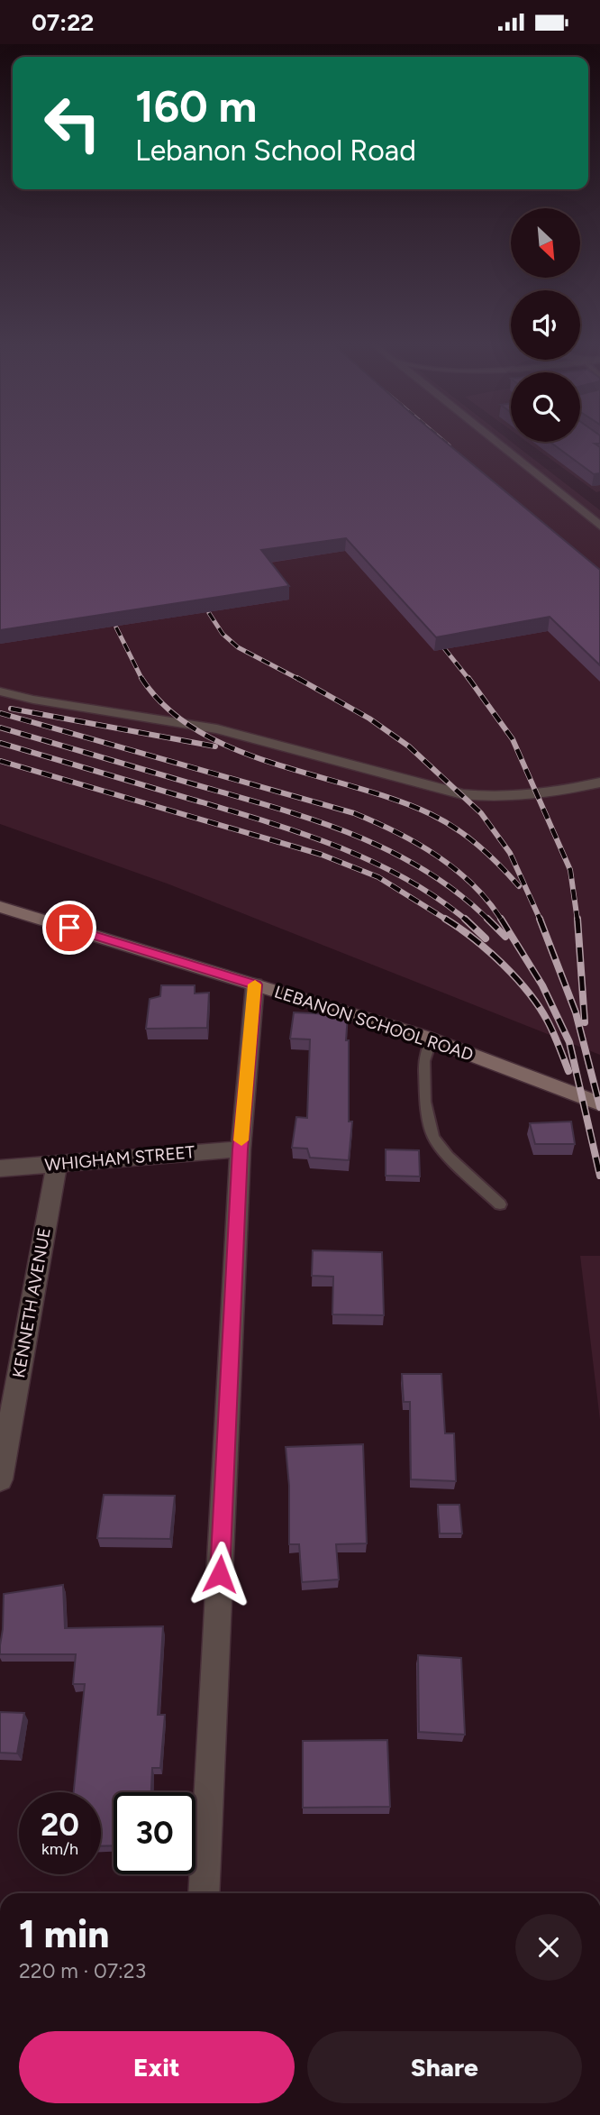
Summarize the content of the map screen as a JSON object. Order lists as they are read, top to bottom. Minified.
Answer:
{"streets":{"street":["LEBANON SCHOOL ROAD","WHIGHAM STREET","KENNETH AVENUE"]},"crossings":[["WHIGHAM STREET","KENNETH AVENUE"]],"north":"bottom right","page":{"status":"07:22","turn":["160 m","Lebanon School Road"],"speed":"20 km/h","limit":"30","heading":["1 min","220 m · 07:23"],"buttons":["Exit","Share"]}}
